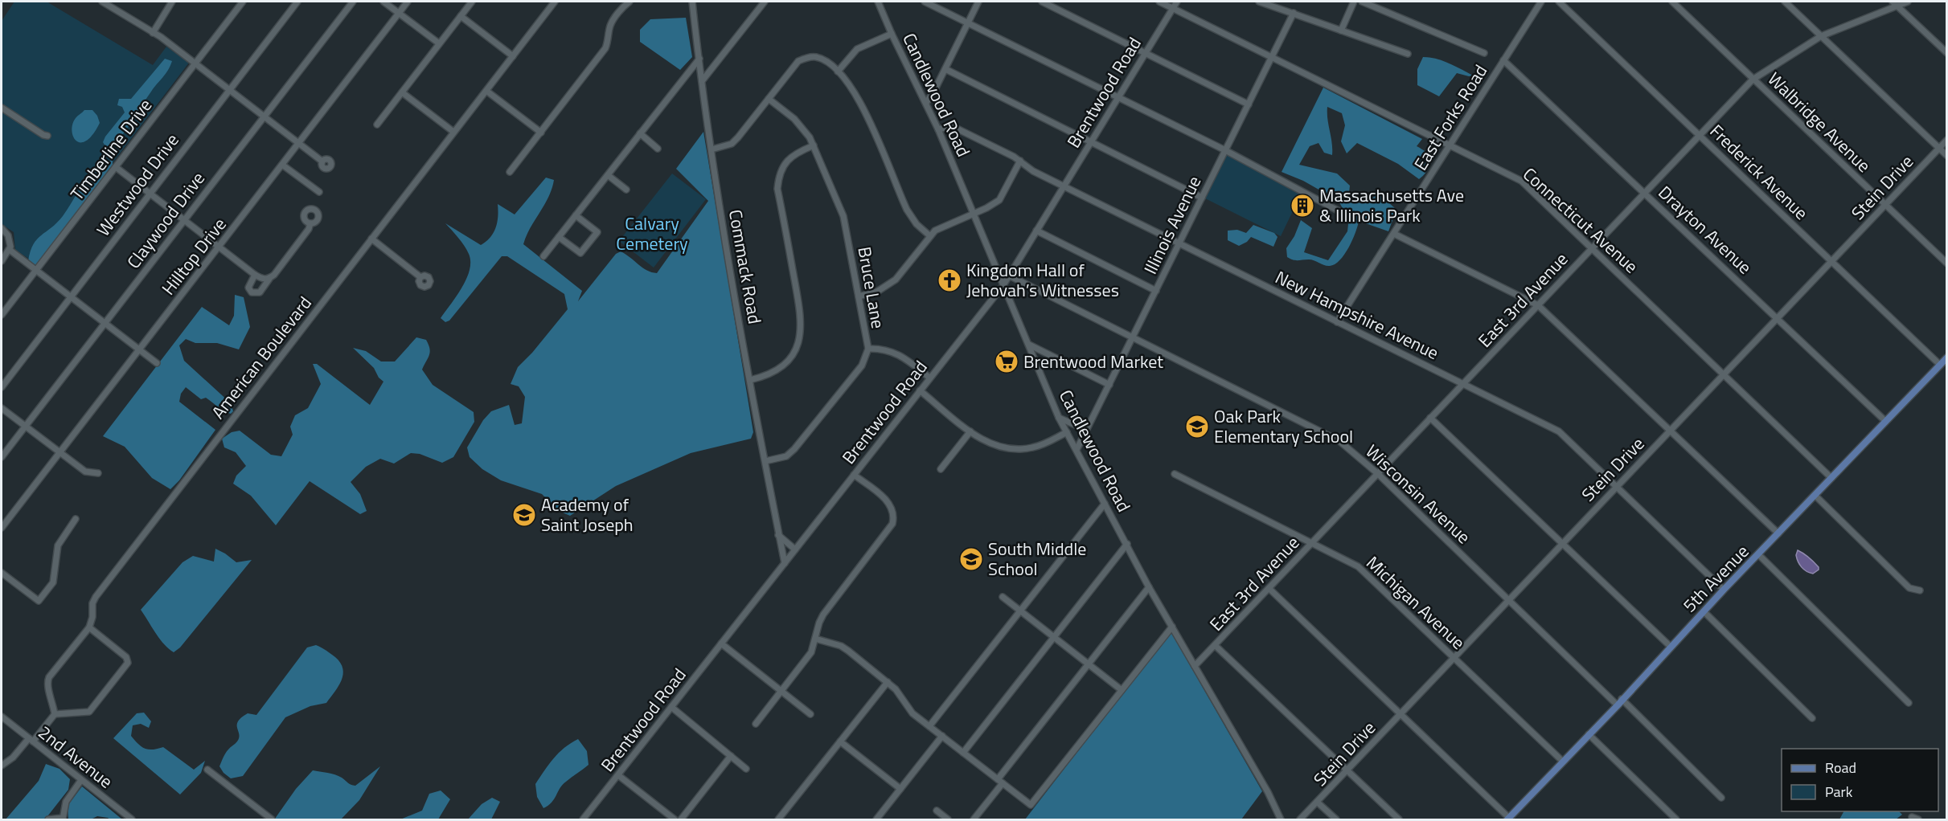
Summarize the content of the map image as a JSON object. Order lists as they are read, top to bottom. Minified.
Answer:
{"streets":{"main road":["5th Avenue"],"street":["Brentwood Road","Candlewood Road","East Forks Road","Walbridge Avenue","Timberline Drive","Frederick Avenue","Westwood Drive","Stein Drive","Claywood Drive","Connecticut Avenue","Illinois Avenue","Drayton Avenue","Hilltop Drive","Commack Road","Bruce Lane","East 3rd Avenue","New Hampshire Avenue","American Boulevard","Wisconsin Avenue","Michigan Avenue","2nd Avenue"]},"crossings":[["Brentwood Road","Candlewood Road"],["Brentwood Road","Connecticut Avenue"],["Brentwood Road","Commack Road"],["Brentwood Road","New Hampshire Avenue"],["Brentwood Road","Wisconsin Avenue"],["Candlewood Road","Illinois Avenue"],["Candlewood Road","East 3rd Avenue"],["Candlewood Road","New Hampshire Avenue"],["East Forks Road","Connecticut Avenue"],["East Forks Road","Drayton Avenue"],["East Forks Road","New Hampshire Avenue"],["Walbridge Avenue","Stein Drive"],["Walbridge Avenue","East 3rd Avenue"],["Frederick Avenue","Stein Drive"],["Frederick Avenue","East 3rd Avenue"],["Frederick Avenue","5th Avenue"],["Stein Drive","Connecticut Avenue"],["Stein Drive","Drayton Avenue"],["Stein Drive","New Hampshire Avenue"],["Stein Drive","Wisconsin Avenue"],["Stein Drive","Michigan Avenue"],["Connecticut Avenue","Illinois Avenue"],["Connecticut Avenue","East 3rd Avenue"],["Connecticut Avenue","5th Avenue"],["Illinois Avenue","New Hampshire Avenue"],["Illinois Avenue","Wisconsin Avenue"],["Drayton Avenue","East 3rd Avenue"],["Drayton Avenue","5th Avenue"],["Commack Road","Bruce Lane"],["East 3rd Avenue","New Hampshire Avenue"],["East 3rd Avenue","Wisconsin Avenue"],["East 3rd Avenue","Michigan Avenue"],["New Hampshire Avenue","5th Avenue"],["Wisconsin Avenue","5th Avenue"],["5th Avenue","Michigan Avenue"]],"parks":["Calvary Cemetery"],"places":{"building":["Massachusetts Ave & Illinois Park"],"church":["Kingdom Hall of Jehovah’s Witnesses"],"supermarket":["Brentwood Market"],"school or university":["Oak Park Elementary School","Academy of Saint Joseph","South Middle School"]},"legend":["Road","Park"]}
